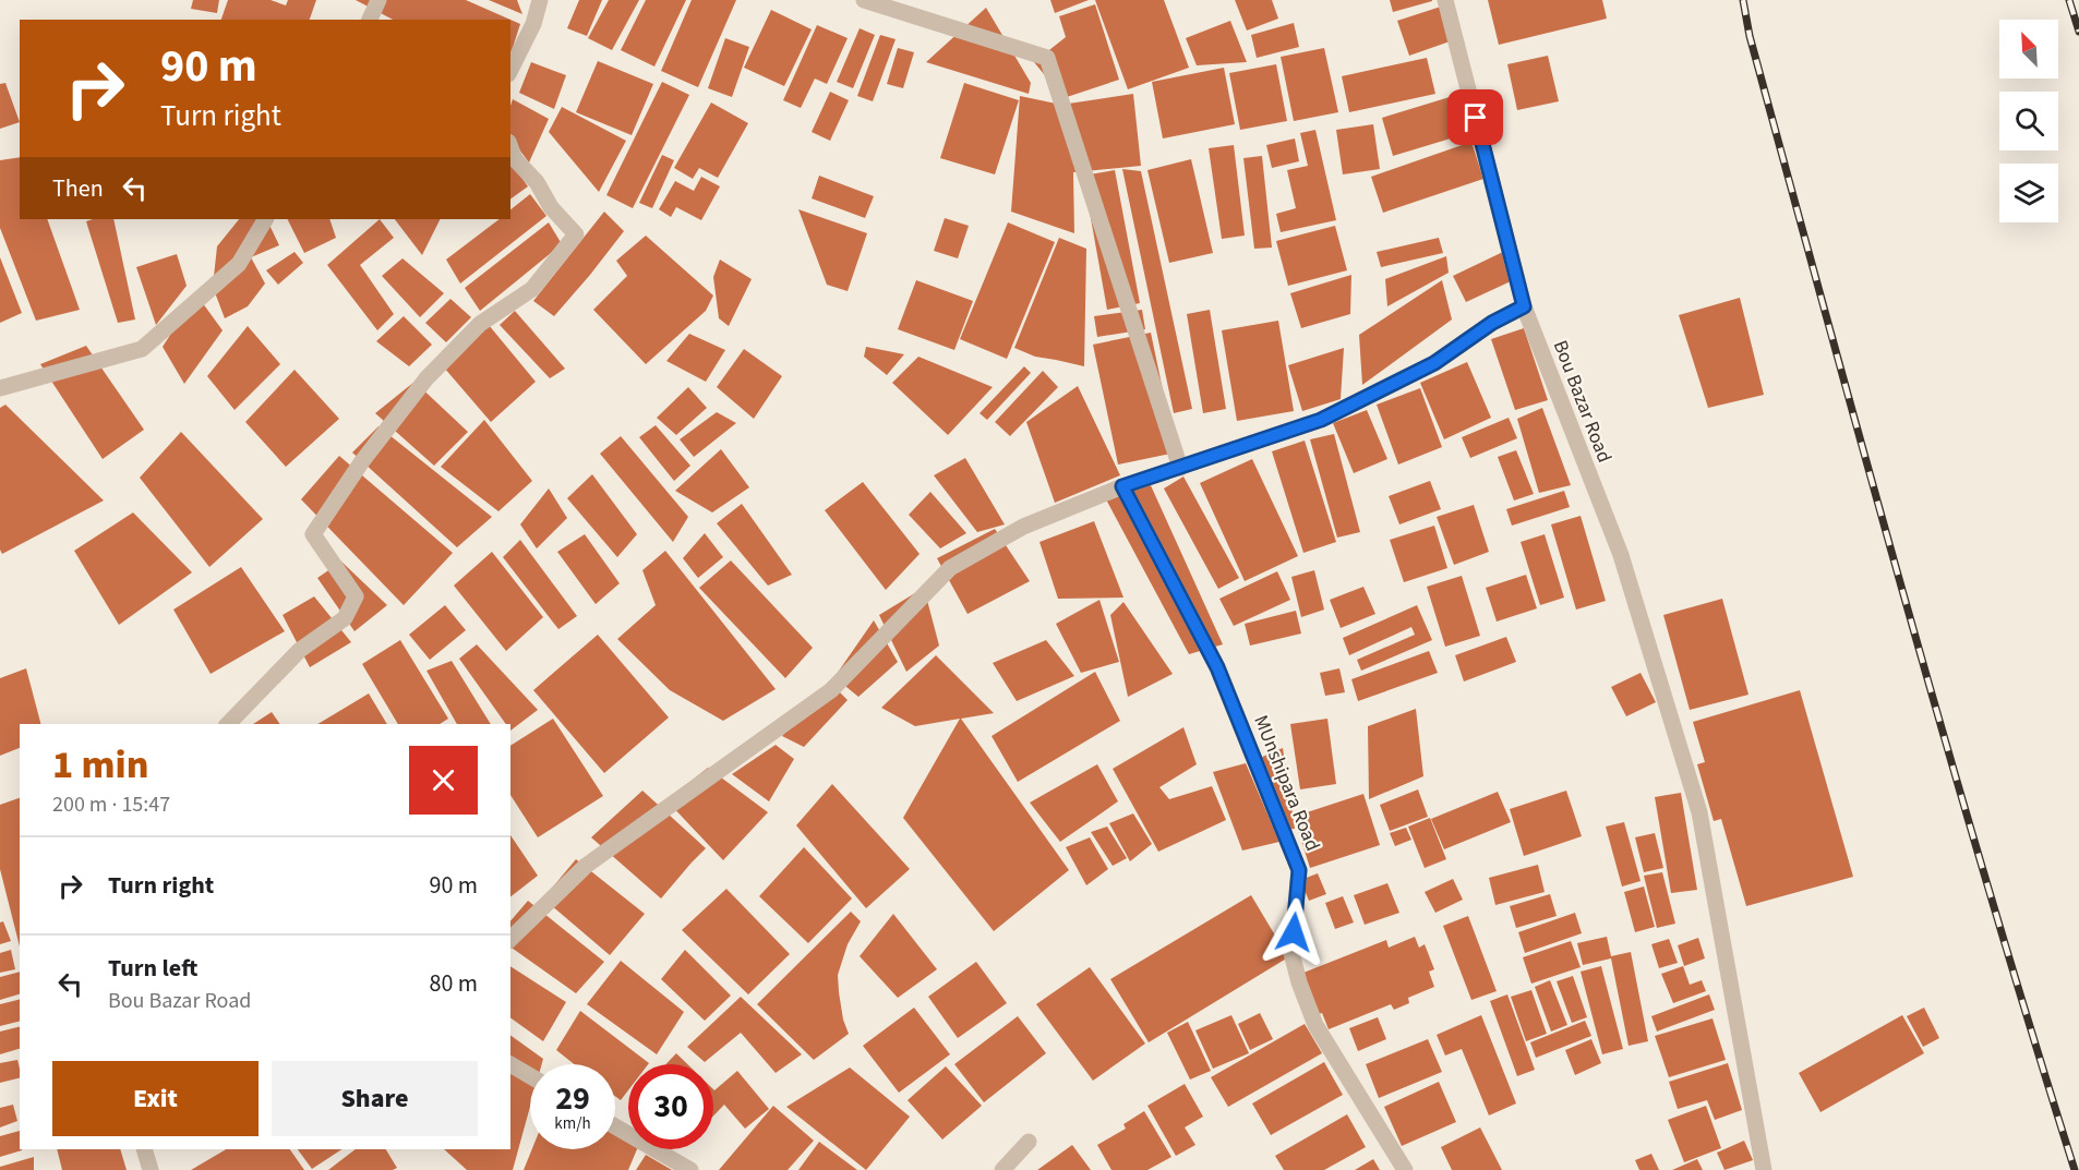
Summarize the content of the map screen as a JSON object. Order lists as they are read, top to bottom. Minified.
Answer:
{"streets":{"street":["Bou Bazar Road","MUnshipara Road"]},"north":"top left","page":{"turn":["90 m","Turn right"],"then":"Then","heading":["1 min","200 m · 15:47"],"list":[{"name":"Turn right","value":"90 m"},{"name":"Turn left","note":"Bou Bazar Road","value":"80 m"}],"buttons":["Exit","Share"],"speed":"29 km/h","limit":"30"}}
